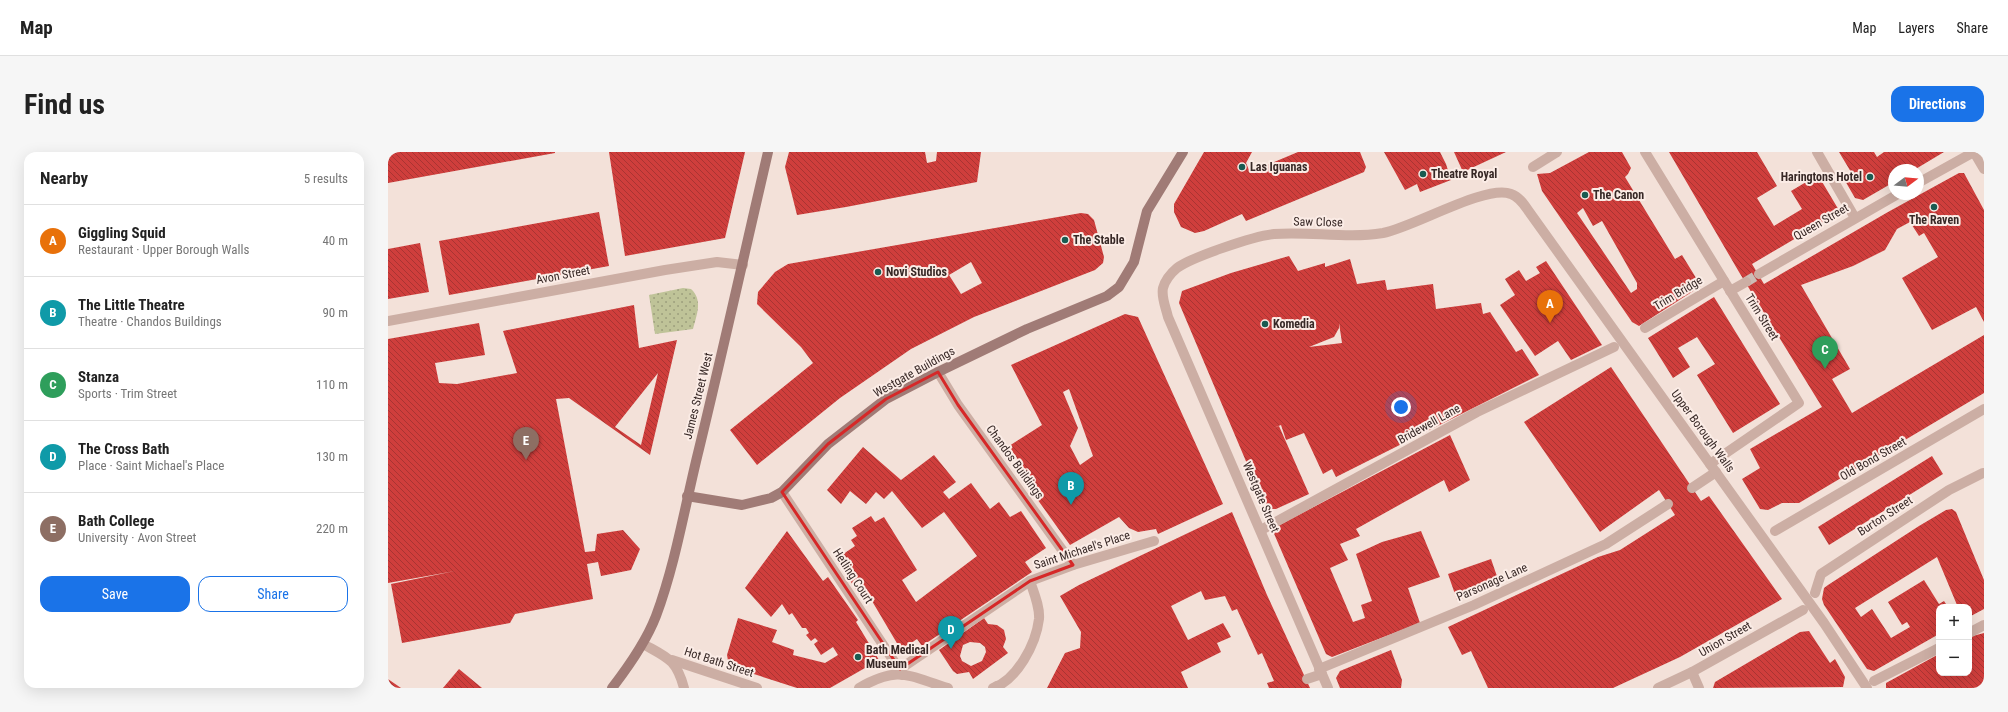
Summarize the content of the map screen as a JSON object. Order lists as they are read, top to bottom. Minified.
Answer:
{"streets":{"street":["Saw Close","Queen Street","Avon Street","Trim Bridge","Trim Street","Westgate Buildings","James Street West","Bridewell Lane","Upper Borough Walls","Old Bond Street","Chandos Buildings","Westgate Street","Burton Street","Saint Michael's Place","Hetling Court","Parsonage Lane","Union Street","Hot Bath Street"]},"crossings":[["Saw Close","Upper Borough Walls"],["Saw Close","Westgate Street"],["Avon Street","James Street West"],["Trim Bridge","Trim Street"],["Trim Street","Upper Borough Walls"],["Westgate Buildings","James Street West"],["Westgate Buildings","Chandos Buildings"],["Westgate Buildings","Hetling Court"],["James Street West","Hot Bath Street"],["Bridewell Lane","Westgate Street"],["Chandos Buildings","Saint Michael's Place"],["Westgate Street","Parsonage Lane"],["Saint Michael's Place","Hetling Court"]],"places":["Las Iguanas","Theatre Royal","Haringtons Hotel","The Canon","The Raven","The Stable","Novi Studios","Komedia","Bath Medical Museum"],"north":"right","page":{"header":"Map","nav":["Map","Layers","Share"],"buttons":["Directions",["Save","Share"]],"title":"Find us","heading":["Nearby","5 results"],"list":[{"mark":"A","name":"Giggling Squid","note":"Restaurant · Upper Borough Walls","value":"40 m"},{"mark":"B","name":"The Little Theatre","note":"Theatre · Chandos Buildings","value":"90 m"},{"mark":"C","name":"Stanza","note":"Sports · Trim Street","value":"110 m"},{"mark":"D","name":"The Cross Bath","note":"Place · Saint Michael's Place","value":"130 m"},{"mark":"E","name":"Bath College","note":"University · Avon Street","value":"220 m"}],"pins":["A","C","E","B","D"],"map_buttons":["+","−"]}}
